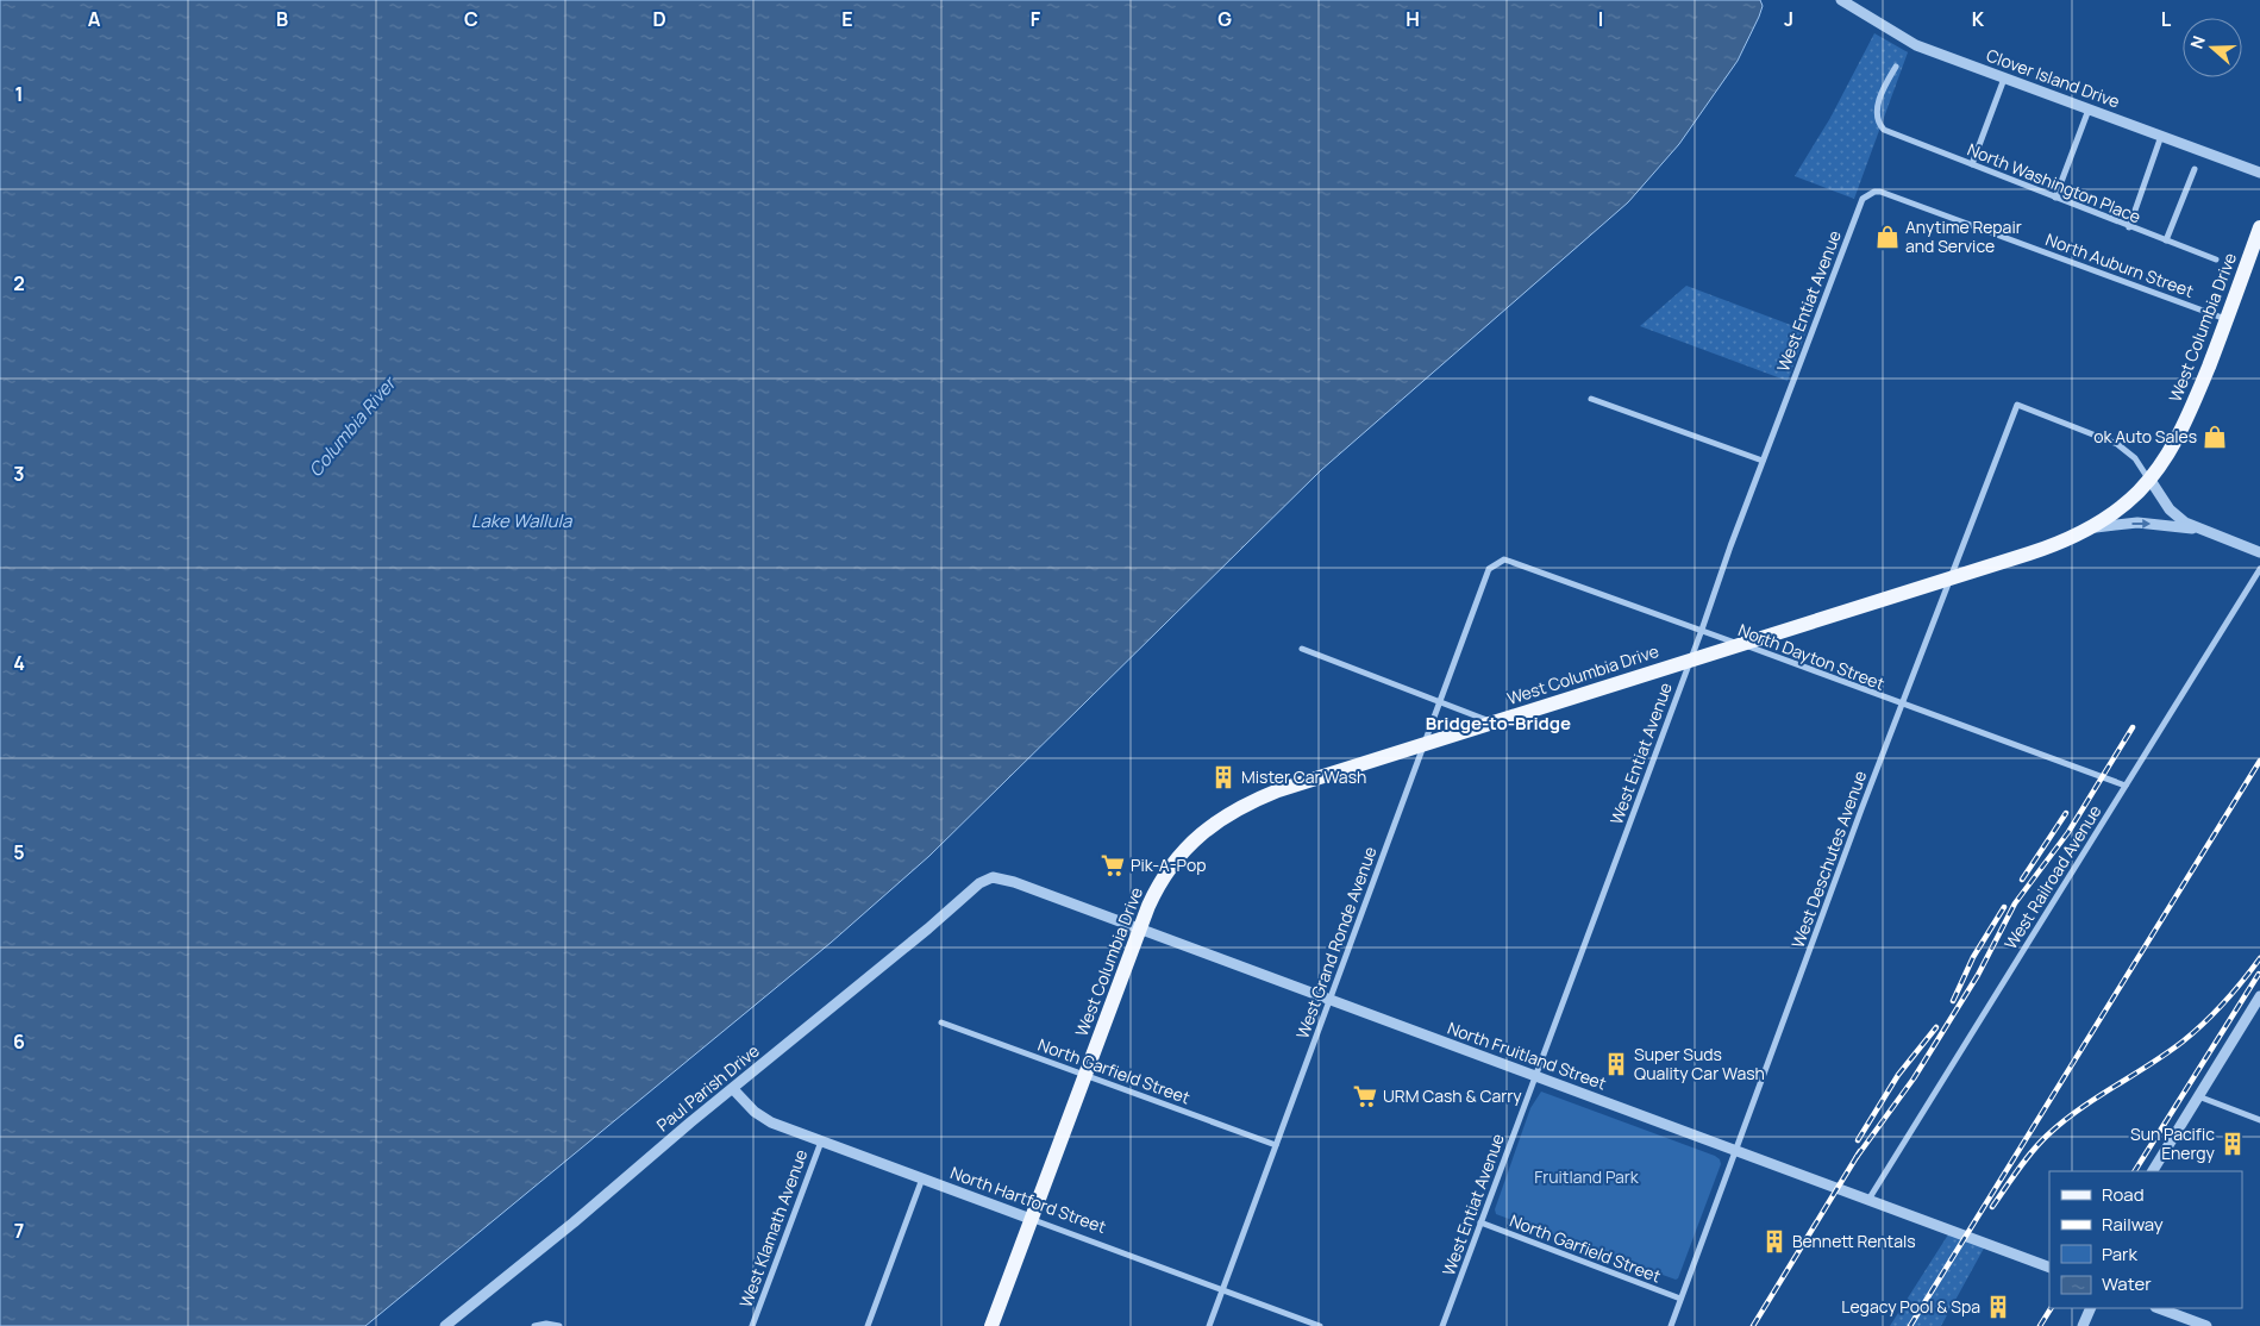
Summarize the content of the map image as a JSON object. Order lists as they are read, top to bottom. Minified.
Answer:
{"streets":{"main road":["West Columbia Drive"],"street":["Clover Island Drive","North Washington Place","North Auburn Street","West Entiat Avenue","North Dayton Street","West Deschutes Avenue","West Railroad Avenue","West Grand Ronde Avenue","North Fruitland Street","North Garfield Street","Paul Parish Drive","North Hartford Street","West Klamath Avenue"]},"crossings":[["North Auburn Street","West Entiat Avenue"],["North Auburn Street","West Columbia Drive"],["West Entiat Avenue","West Columbia Drive"],["West Entiat Avenue","North Dayton Street"],["West Entiat Avenue","North Fruitland Street"],["West Entiat Avenue","North Garfield Street"],["West Columbia Drive","North Dayton Street"],["West Columbia Drive","West Deschutes Avenue"],["West Columbia Drive","West Grand Ronde Avenue"],["West Columbia Drive","North Fruitland Street"],["West Columbia Drive","North Garfield Street"],["West Columbia Drive","North Hartford Street"],["North Dayton Street","West Deschutes Avenue"],["North Dayton Street","West Railroad Avenue"],["North Dayton Street","West Grand Ronde Avenue"],["West Deschutes Avenue","North Fruitland Street"],["West Deschutes Avenue","North Garfield Street"],["West Railroad Avenue","North Fruitland Street"],["West Grand Ronde Avenue","North Fruitland Street"],["West Grand Ronde Avenue","North Garfield Street"],["West Grand Ronde Avenue","North Hartford Street"],["North Fruitland Street","Paul Parish Drive"],["Paul Parish Drive","North Hartford Street"],["North Hartford Street","West Klamath Avenue"]],"districts":["Bridge-to-Bridge"],"water":["Columbia River","Lake Wallula"],"parks":["Fruitland Park"],"places":{"shop":["Anytime Repair and Service","ok Auto Sales"],"building":["Mister Car Wash","Super Suds Quality Car Wash","Sun Pacific Energy","Bennett Rentals","Legacy Pool & Spa"],"supermarket":["Pik-A-Pop","URM Cash & Carry"]},"legend":["Road","Railway","Park","Water"],"north":"left","grid":{"columns":["A","B","C","D","E","F","G","H","I","J","K","L"],"rows":["1","2","3","4","5","6","7"]}}
